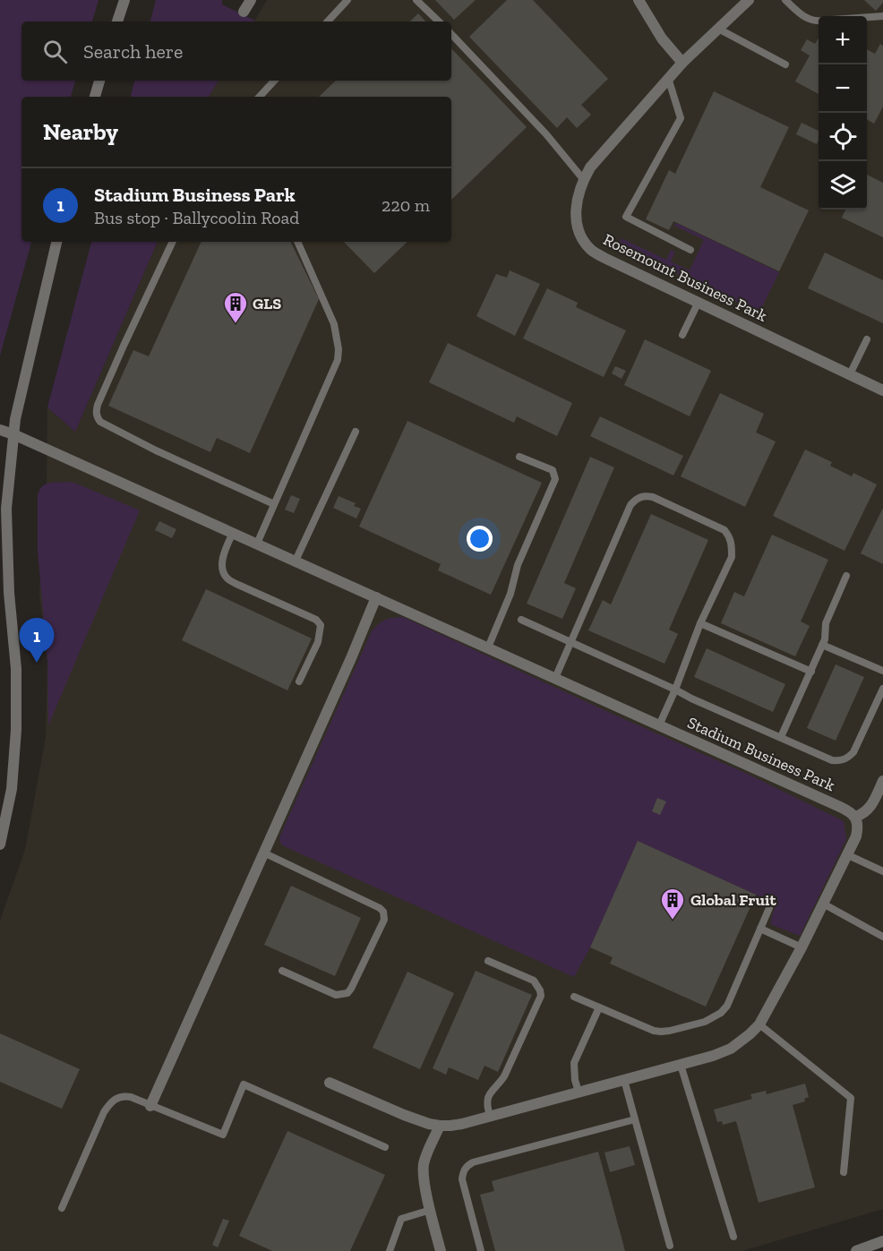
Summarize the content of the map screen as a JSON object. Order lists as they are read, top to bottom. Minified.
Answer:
{"streets":{"street":["Rosemount Business Park","Stadium Business Park"]},"places":{"building":["GLS","Global Fruit"]},"page":{"map_buttons":["+","−"],"search":"Search here","heading":"Nearby","list":[{"mark":"1","name":"Stadium Business Park","note":"Bus stop · Ballycoolin Road","value":"220 m"}],"pins":"1"}}
